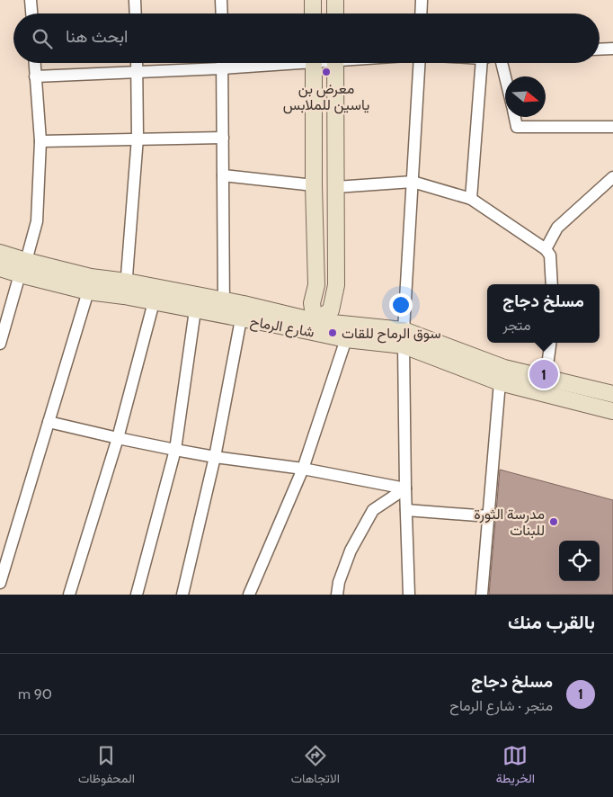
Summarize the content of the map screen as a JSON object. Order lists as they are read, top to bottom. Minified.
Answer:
{"streets":{"street":["شارع الرماح"]},"places":["معرض بن ياسين للملابس","سوق الرماح للقات","مدرسة الثورة للبنات"],"north":"right","page":{"search":"ابحث هنا","popup":["مسلخ دجاج","متجر"],"pins":"1","heading":"بالقرب منك","list":[{"mark":"1","name":"مسلخ دجاج","note":"متجر · شارع الرماح","value":"90 m"}],"nav":["الخريطة","الاتجاهات","المحفوظات"]}}
